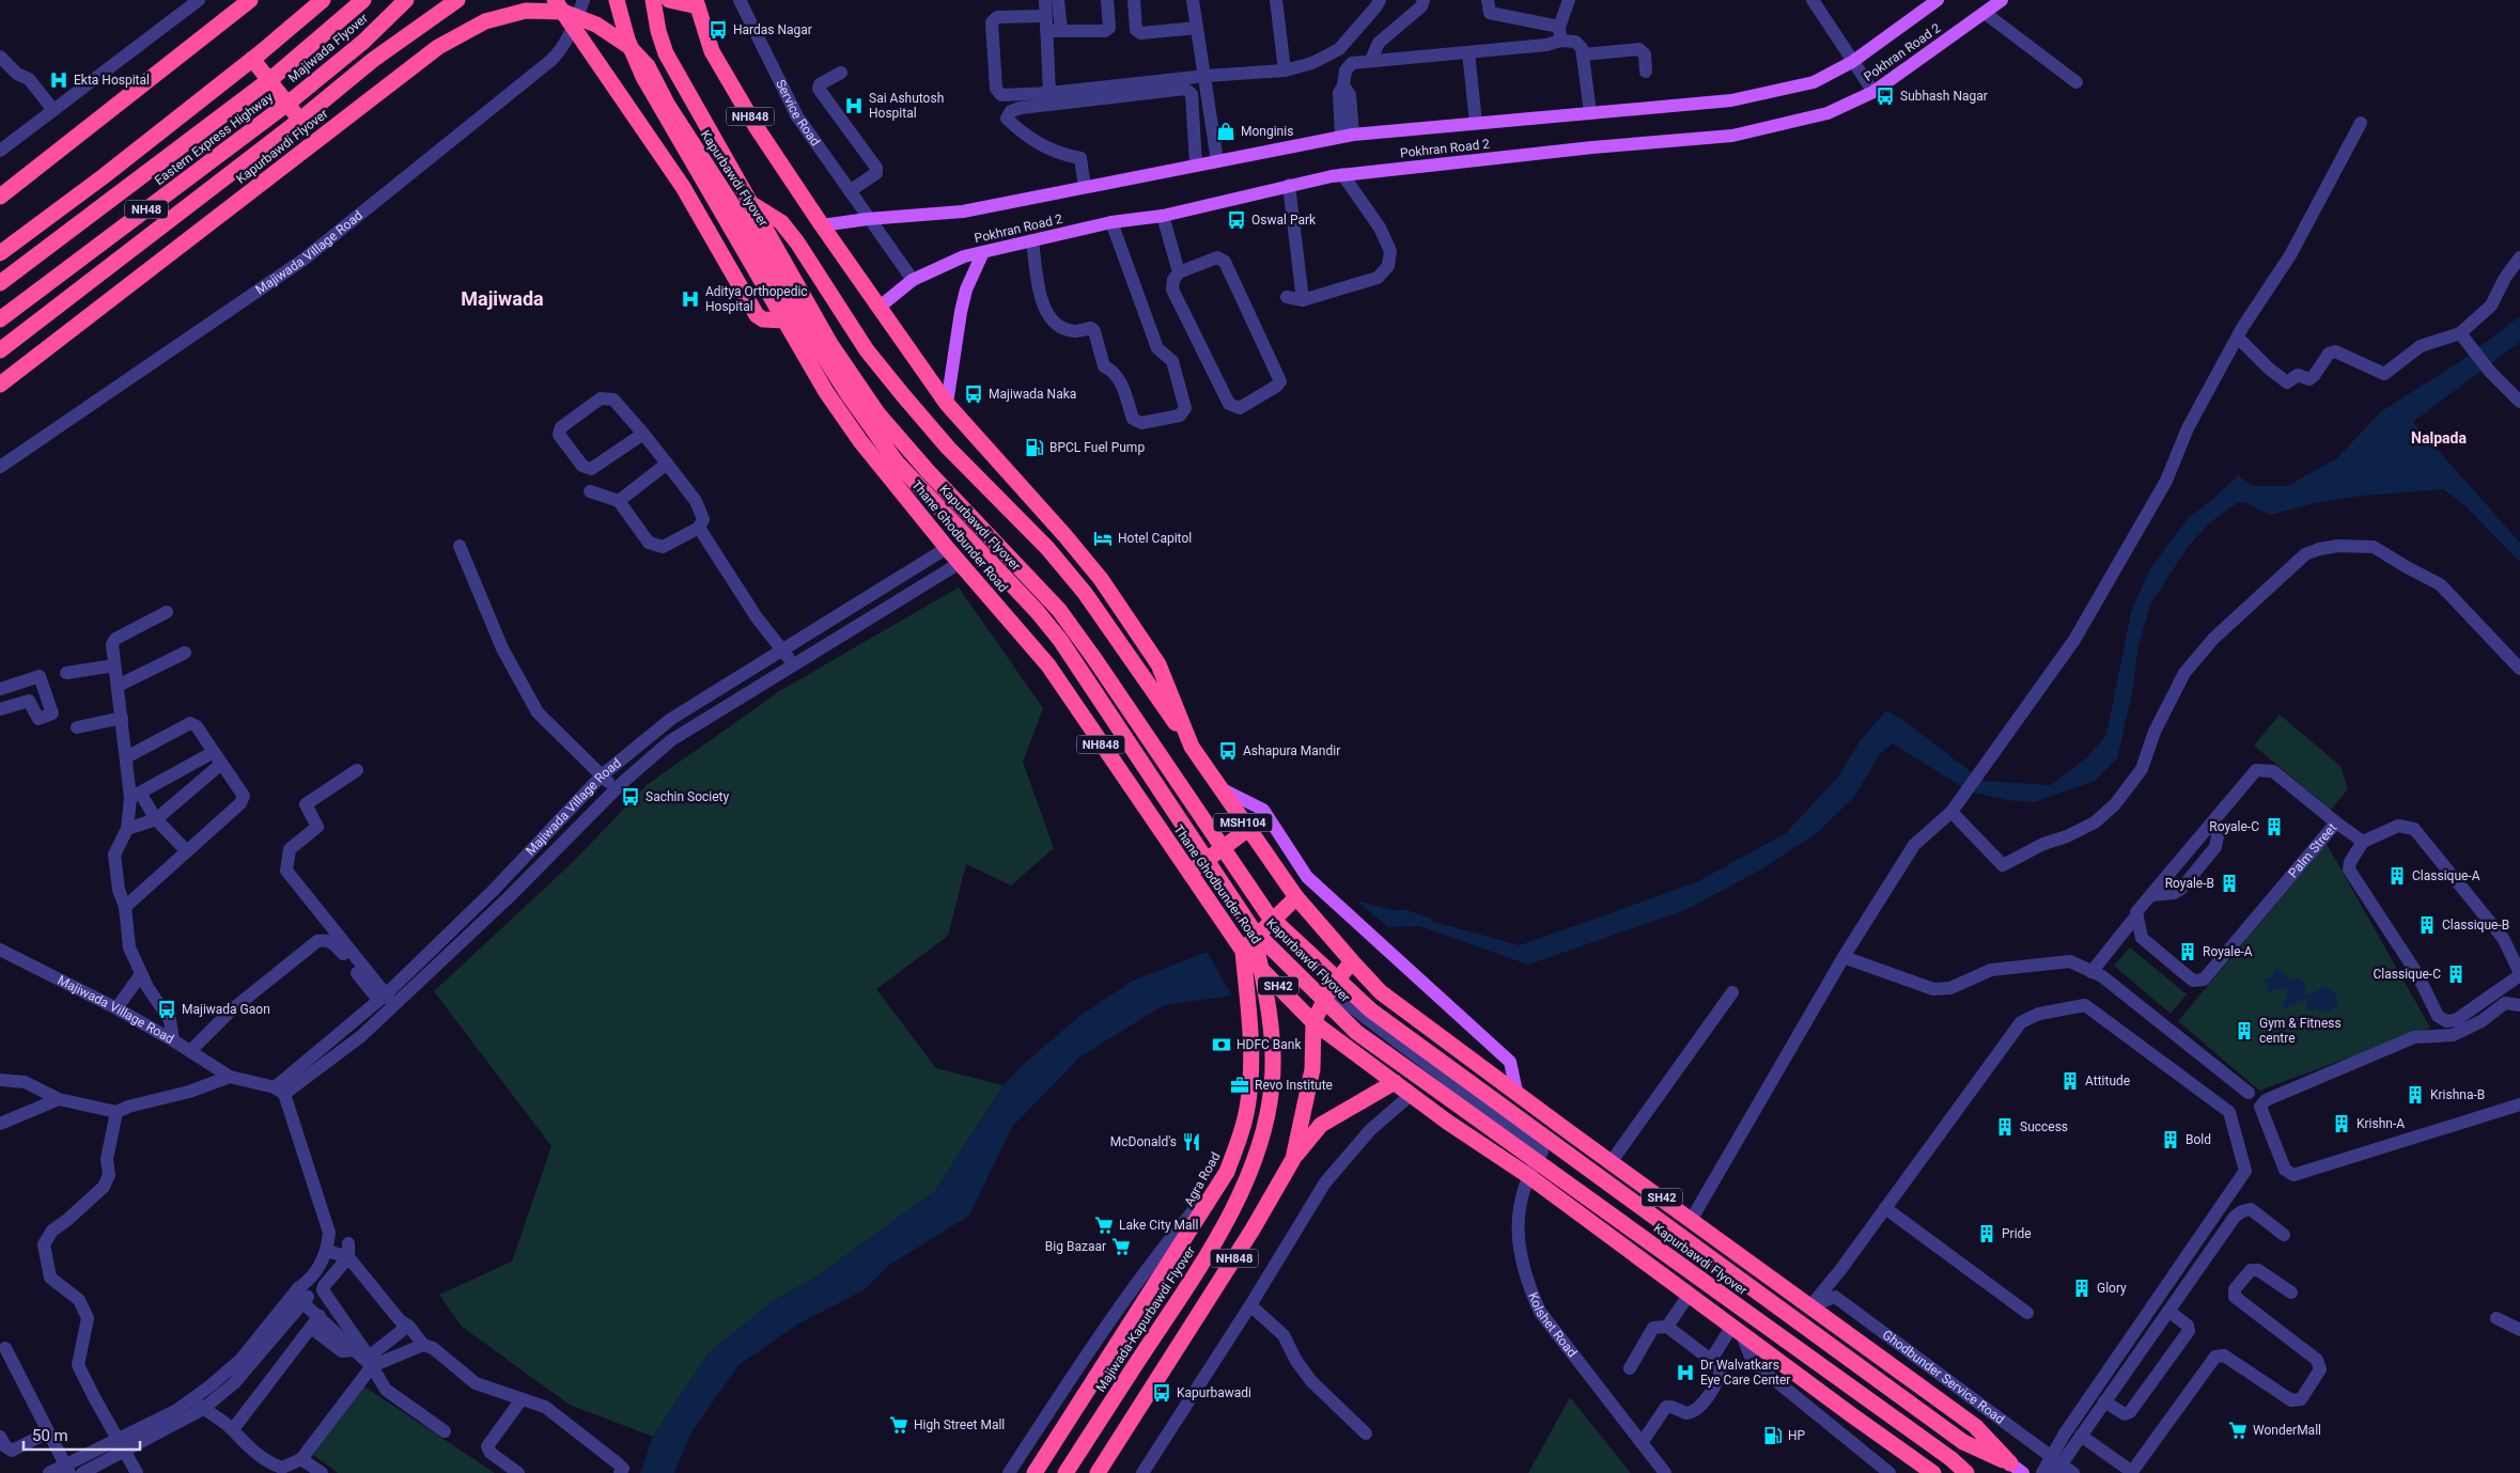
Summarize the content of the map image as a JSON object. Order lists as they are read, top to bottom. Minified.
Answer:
{"streets":{"highway":["Majiwada Flyover","NH848","Eastern Express Highway","Kapurbawdi Flyover","NH48","Thane Ghodbunder Road","MSH104","SH42","Agra Road","Majiwada-Kapurbawdi Flyover"],"main road":["Pokhran Road 2"],"street":["Service Road","Majiwada Village Road","Palm Street","Kolshet Road","Ghodbunder Service Road"]},"crossings":[["Majiwada Flyover","Eastern Express Highway"],["Pokhran Road 2","Service Road"],["Pokhran Road 2","NH848"],["NH848","Thane Ghodbunder Road"],["NH848","MSH104"],["NH848","SH42"],["NH848","Kolshet Road"],["Kapurbawdi Flyover","SH42"],["Kapurbawdi Flyover","Majiwada-Kapurbawdi Flyover"],["Majiwada Village Road","Thane Ghodbunder Road"],["Thane Ghodbunder Road","SH42"],["Thane Ghodbunder Road","Agra Road"],["MSH104","SH42"],["SH42","Kolshet Road"],["SH42","Ghodbunder Service Road"]],"districts":["Majiwada","Nalpada"],"places":{"bus stop":["Hardas Nagar","Subhash Nagar","Oswal Park","Majiwada Naka","Ashapura Mandir","Sachin Society","Majiwada Gaon","Kapurbawadi"],"hospital":["Ekta Hospital","Sai Ashutosh Hospital","Aditya Orthopedic Hospital","Dr Walvatkars Eye Care Center"],"shop":["Monginis"],"fuel station":["BPCL Fuel Pump","HP"],"hotel":["Hotel Capitol"],"building":["Royale-C","Classique-A","Royale-B","Classique-B","Royale-A","Classique-C","Gym & Fitness centre","Attitude","Krishna-B","Krishn-A","Success","Bold","Pride","Glory"],"bank":["HDFC Bank"],"office":["Revo Institute"],"restaurant":["McDonald's"],"supermarket":["Lake City Mall","Big Bazaar","High Street Mall","WonderMall"]},"scale_bar":"50 m"}
